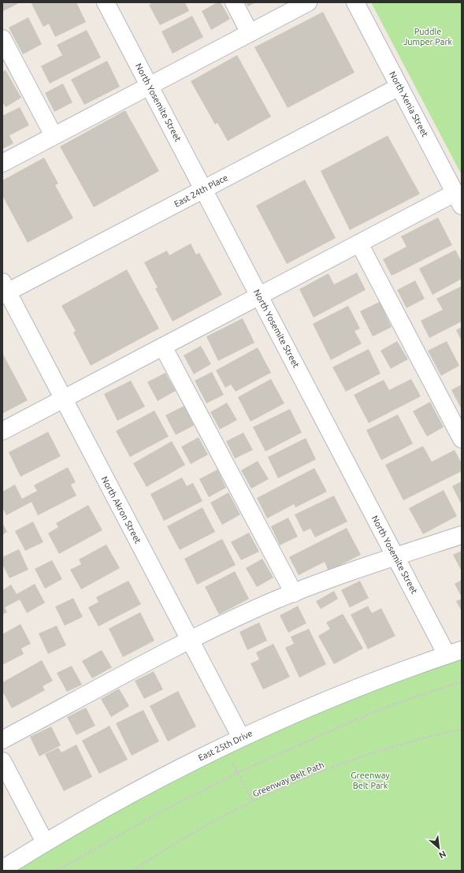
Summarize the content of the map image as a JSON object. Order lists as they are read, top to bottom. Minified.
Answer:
{"streets":{"street":["North Yosemite Street","North Xenia Street","East 24th Place","North Akron Street","East 25th Drive"],"path":["Greenway Belt Path"]},"crossings":[["North Yosemite Street","East 24th Place"],["North Yosemite Street","East 25th Drive"],["North Xenia Street","East 24th Place"],["East 24th Place","North Akron Street"],["North Akron Street","East 25th Drive"]],"parks":["Puddle Jumper Park","Greenway Belt Park"],"north":"bottom right"}
